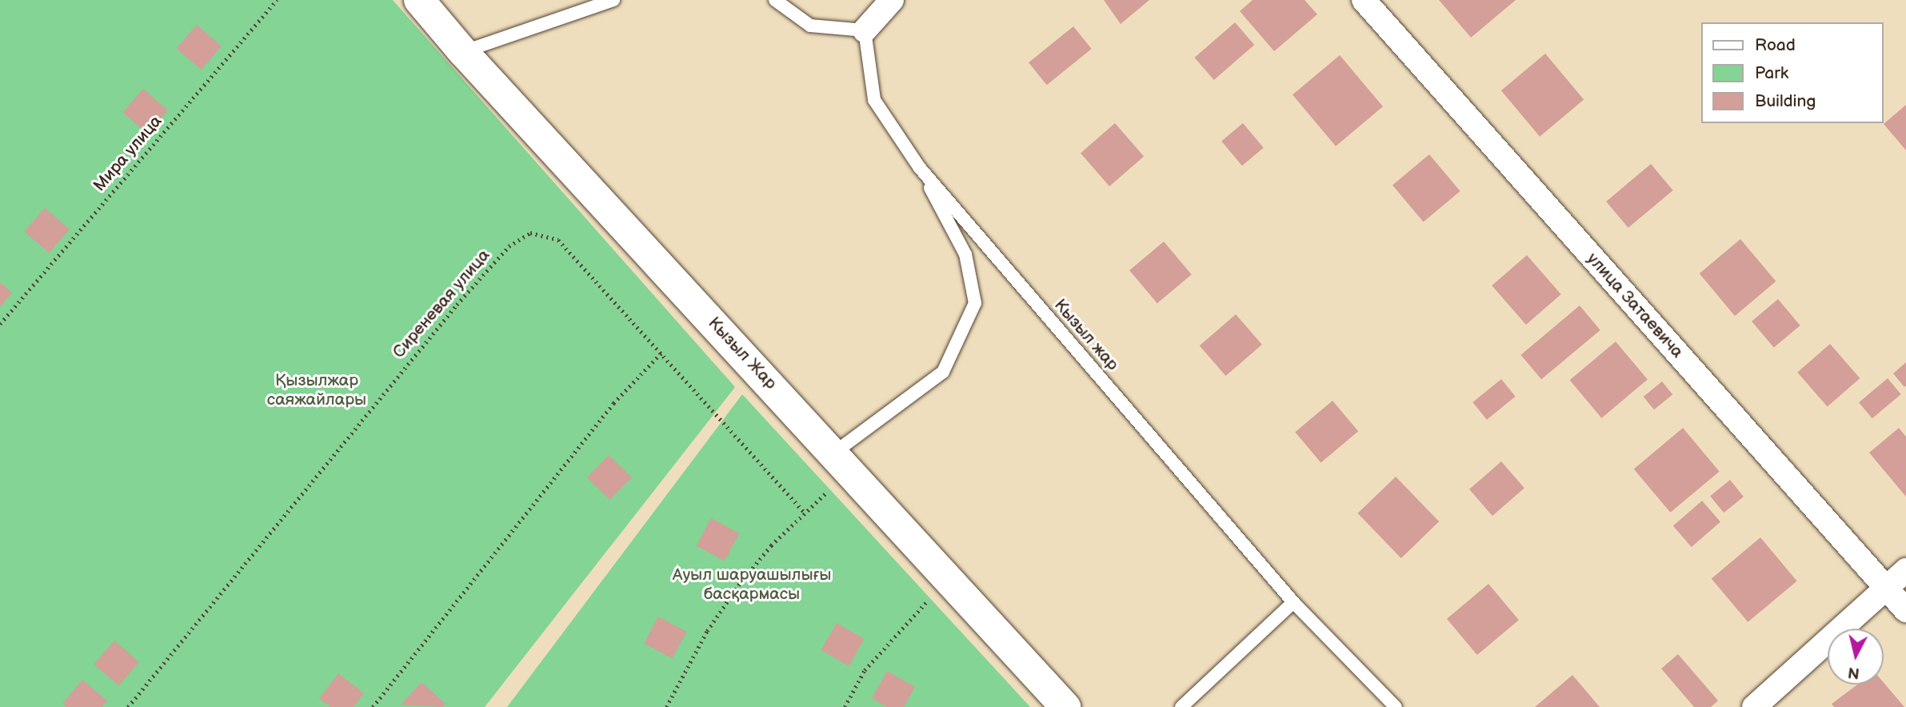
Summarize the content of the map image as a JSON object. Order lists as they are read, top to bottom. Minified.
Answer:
{"streets":{"main road":["Кызыл Жар"],"street":["улица Затаевича"],"lane":["Кызыл жар"],"path":["Мира улица","Сиреневая улица"]},"parks":["Қызылжар саяжайлары","Ауыл шаруашылығы басқармасы"],"legend":["Road","Park","Building"],"north":"bottom"}
